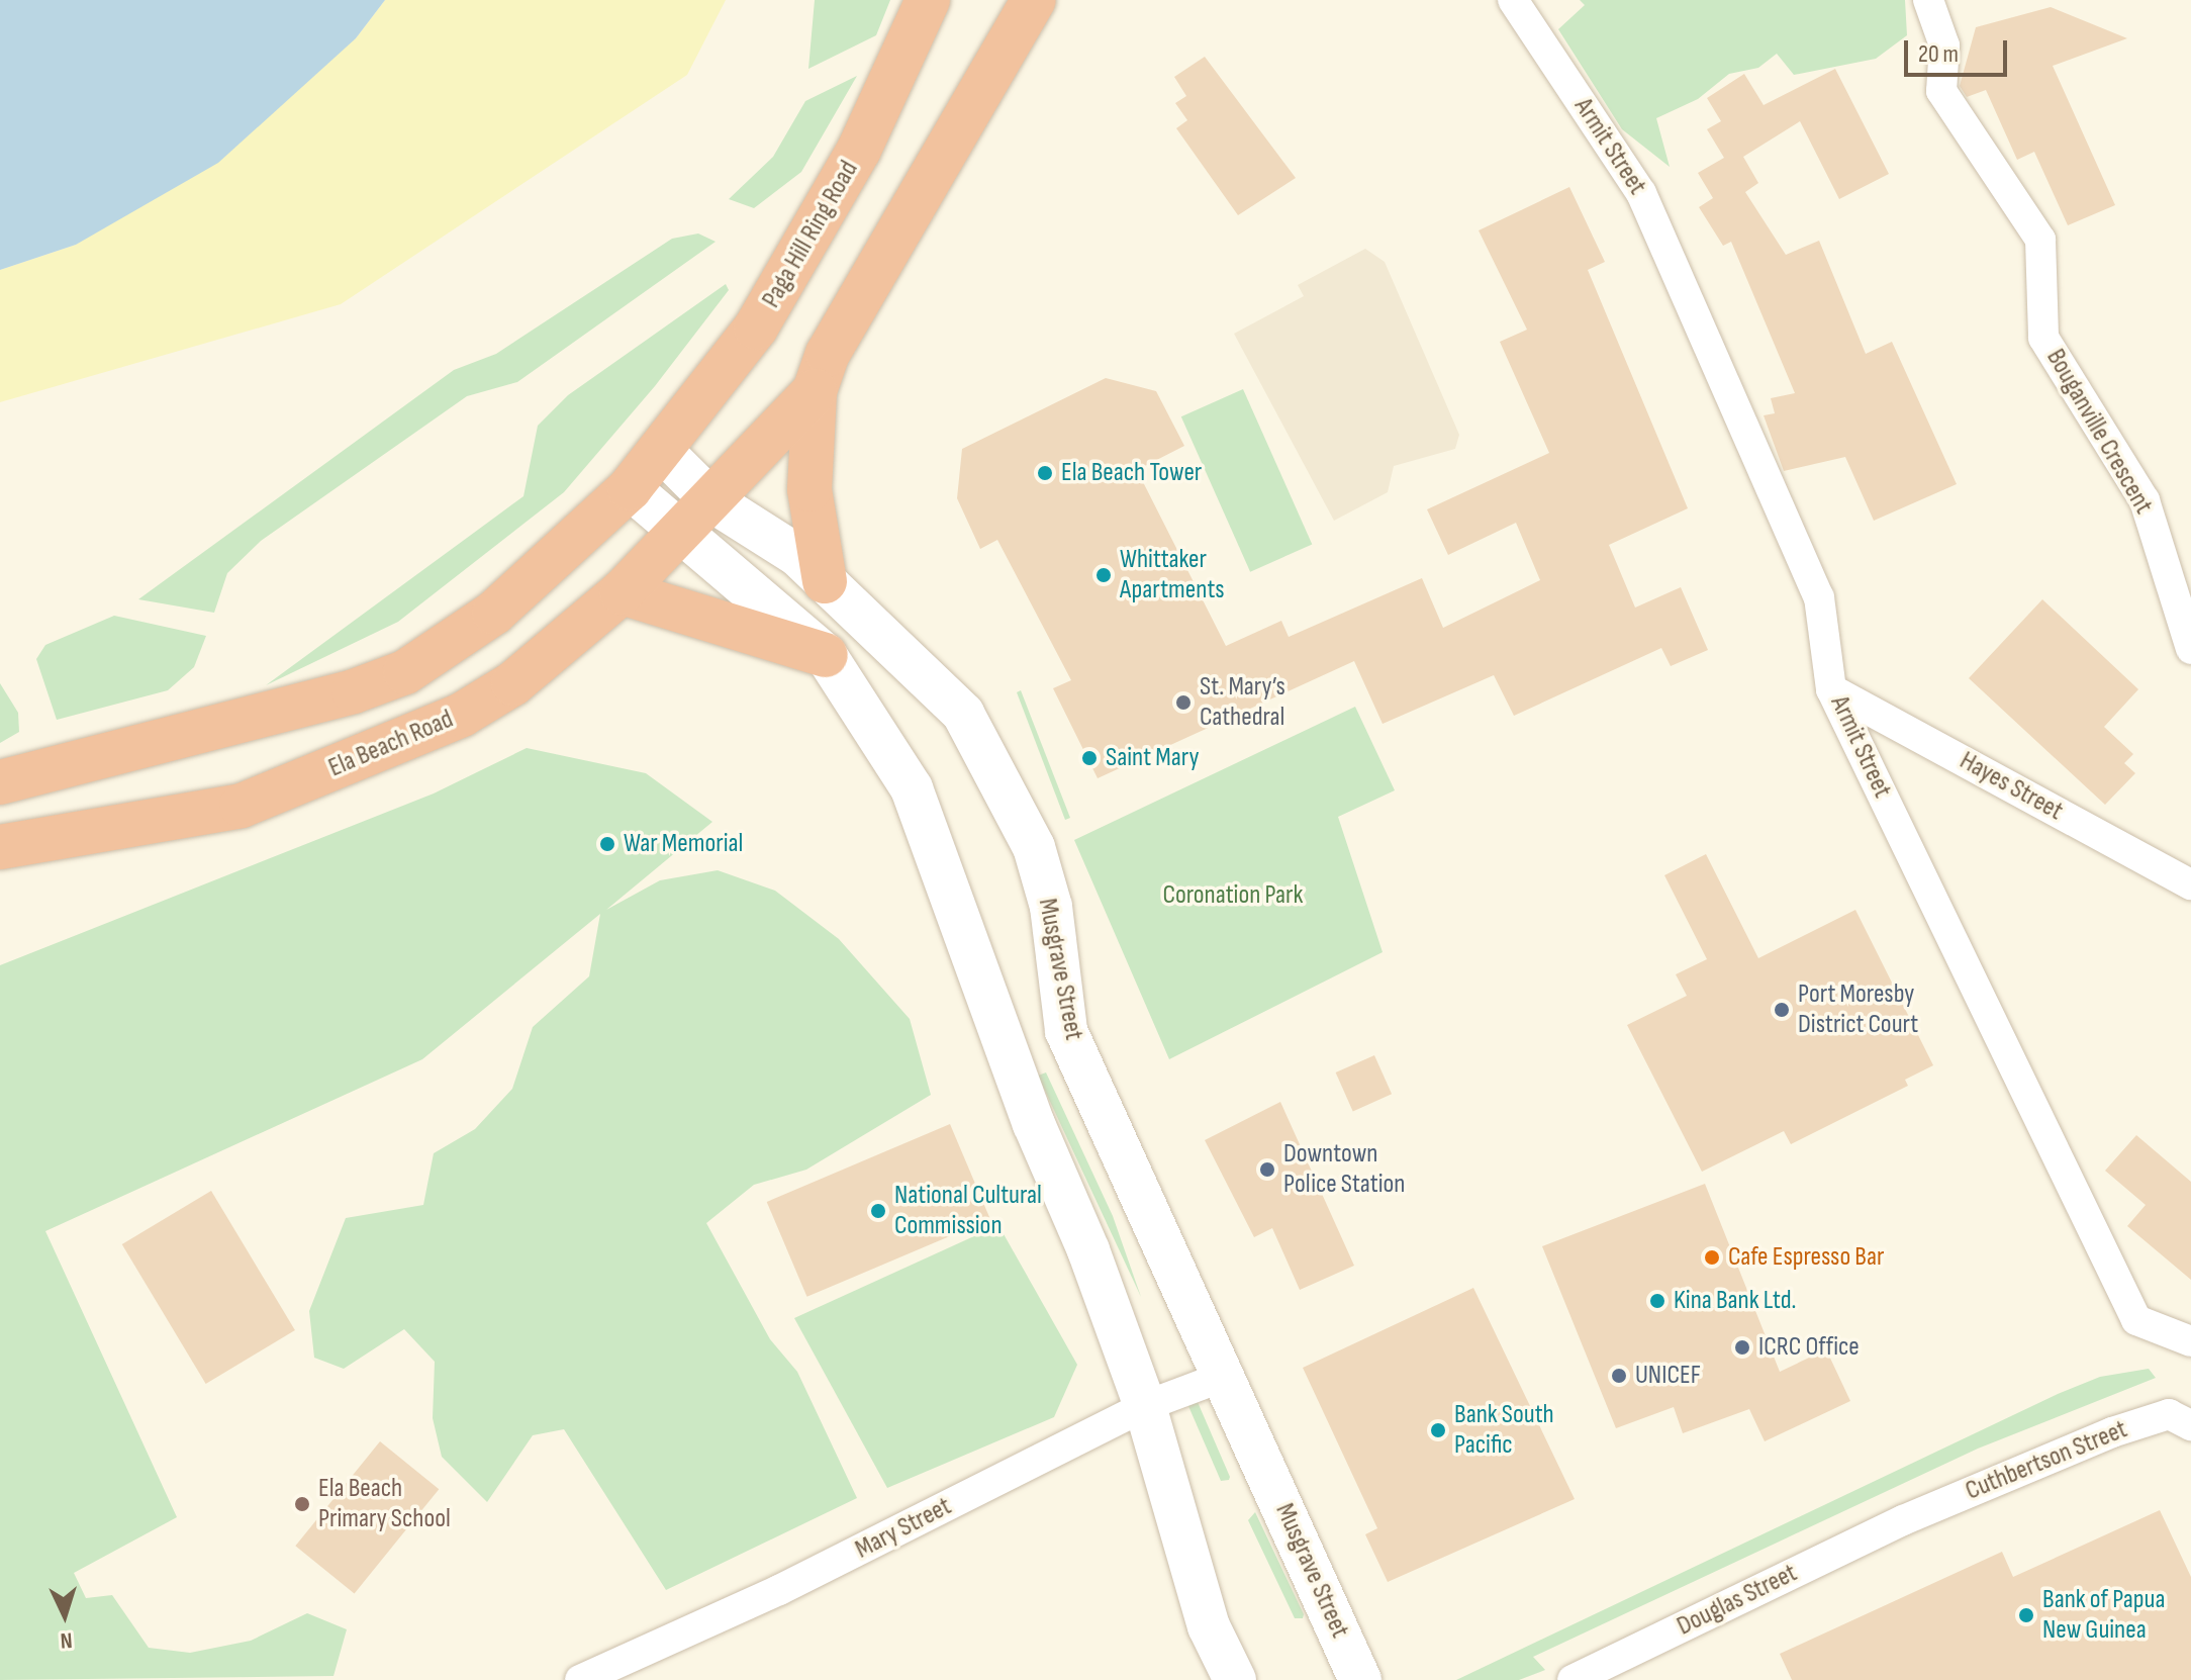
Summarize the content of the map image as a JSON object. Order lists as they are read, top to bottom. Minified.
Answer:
{"streets":{"highway":["Paga Hill Ring Road","Ela Beach Road"],"street":["Armit Street","Bouganville Crescent","Hayes Street","Musgrave Street","Cuthbertson Street","Mary Street","Douglas Street"]},"crossings":[["Armit Street","Hayes Street"],["Paga Hill Ring Road","Musgrave Street"],["Ela Beach Road","Musgrave Street"],["Musgrave Street","Mary Street"],["Cuthbertson Street","Douglas Street"]],"parks":["Coronation Park"],"places":["Ela Beach Tower","Whittaker Apartments","St. Mary’s Cathedral","Saint Mary","War Memorial","Port Moresby District Court","Downtown Police Station","National Cultural Commission","Cafe Espresso Bar","Kina Bank Ltd.","ICRC Office","UNICEF","Bank South Pacific","Ela Beach Primary School","Bank of Papua New Guinea"],"scale_bar":"20 m","north":"bottom"}
